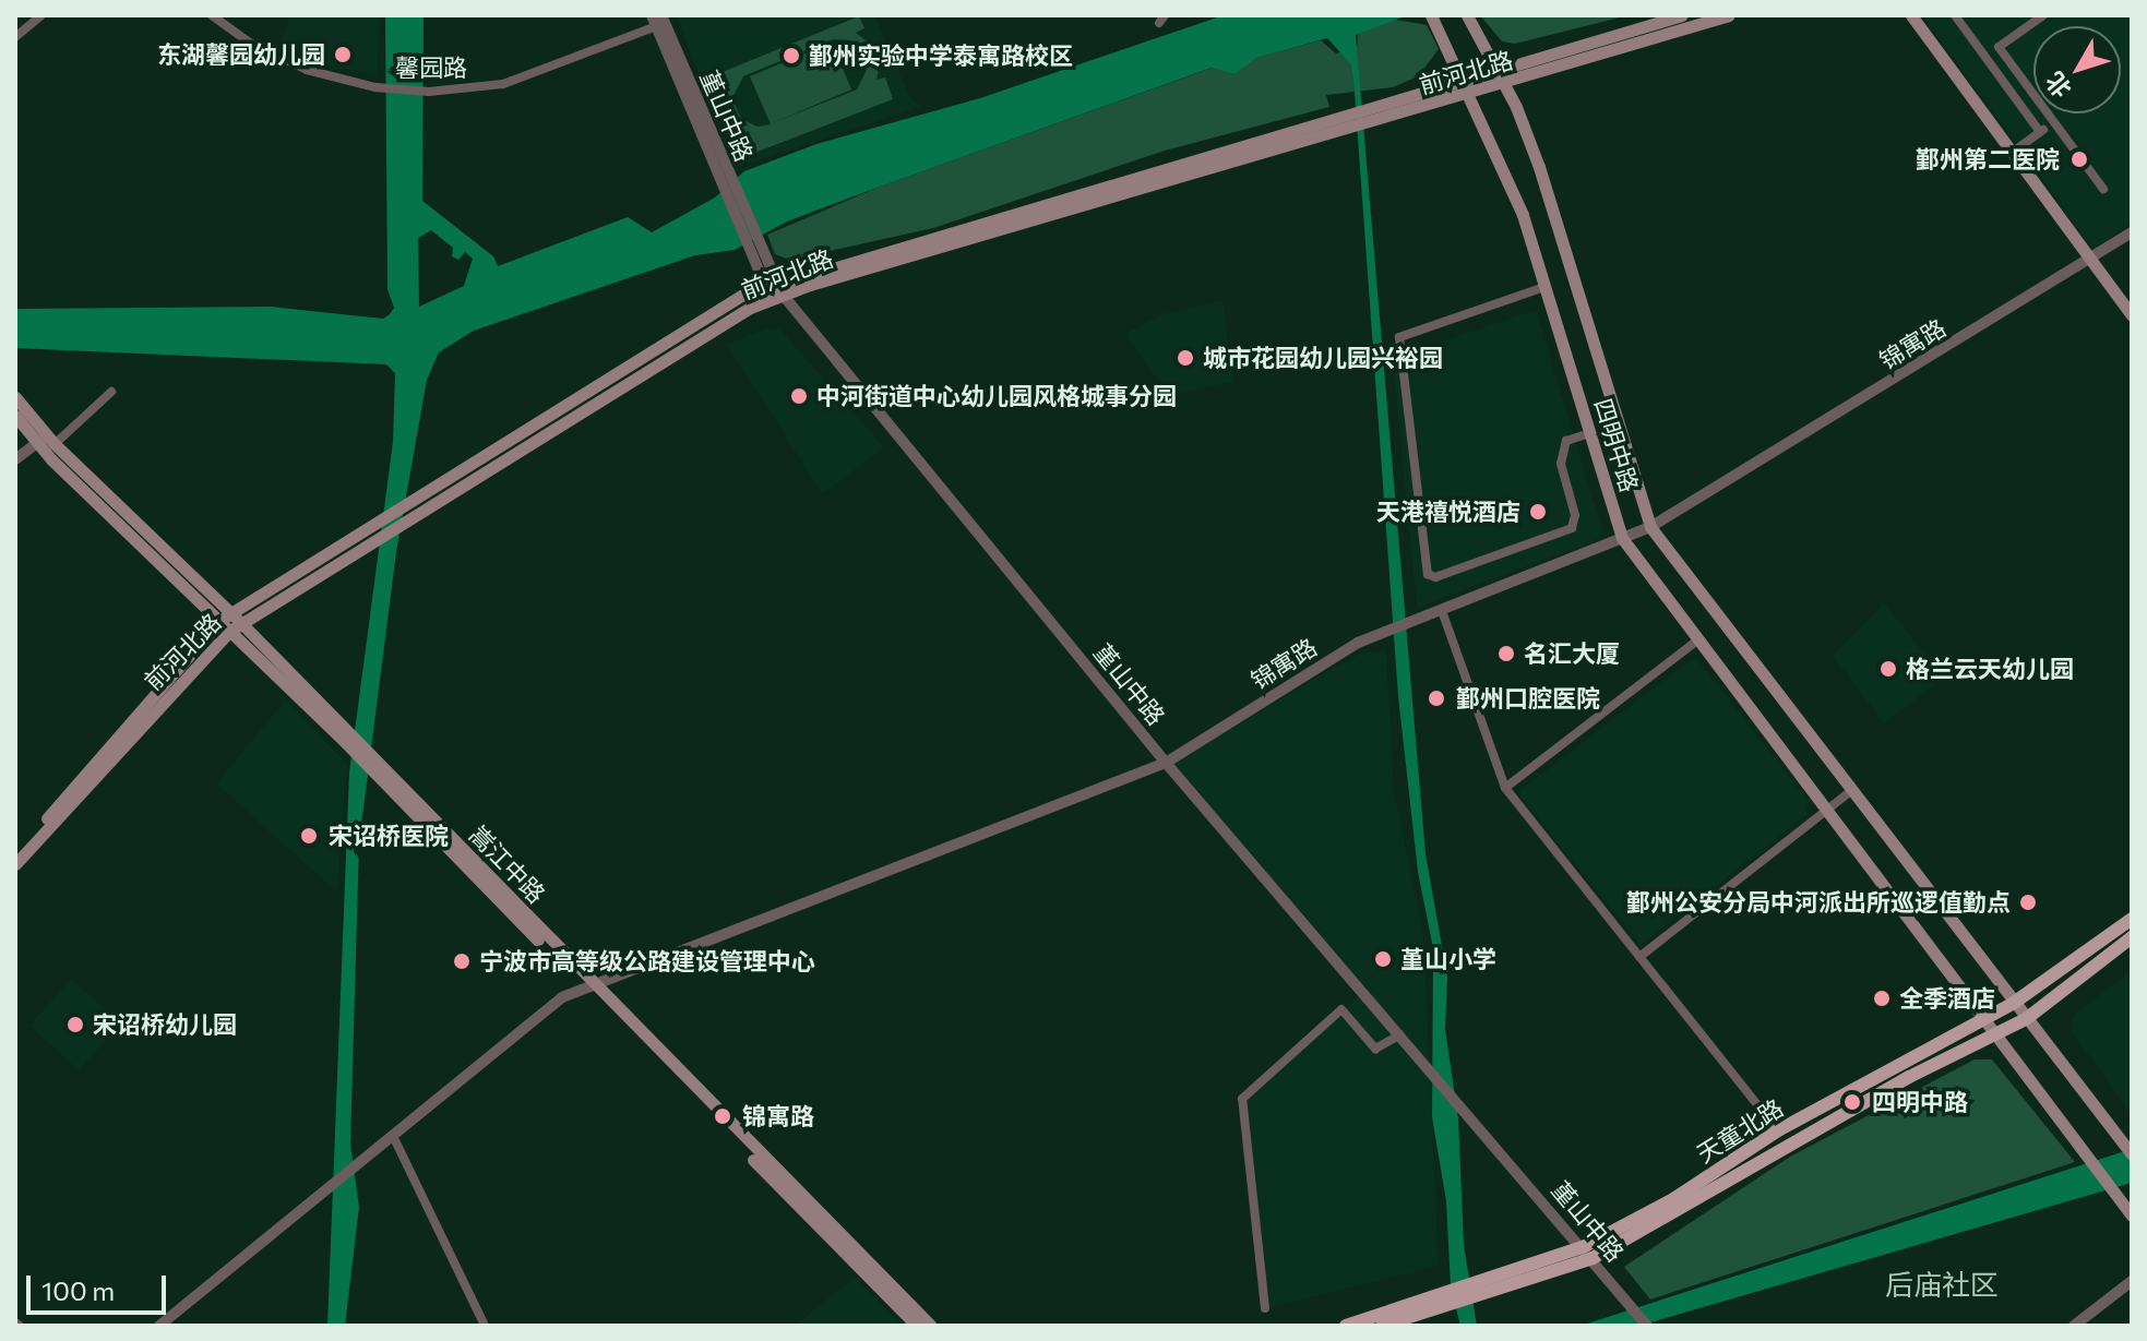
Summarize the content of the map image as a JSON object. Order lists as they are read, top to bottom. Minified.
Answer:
{"streets":{"main road":["前河北路","四明中路","嵩江中路","天童北路"],"street":["馨园路","堇山中路","锦寓路"]},"crossings":[["馨园路","堇山中路"],["前河北路","堇山中路"],["前河北路","四明中路"],["前河北路","嵩江中路"],["堇山中路","锦寓路"],["堇山中路","天童北路"],["锦寓路","四明中路"],["锦寓路","嵩江中路"],["四明中路","天童北路"]],"districts":["后庙社区"],"places":["东湖馨园幼儿园","鄞州实验中学泰寓路校区","鄞州第二医院","城市花园幼儿园兴裕园","中河街道中心幼儿园风格城事分园","天港禧悦酒店","名汇大厦","格兰云天幼儿园","鄞州口腔医院","宋诏桥医院","鄞州公安分局中河派出所巡逻值勤点","堇山小学","宁波市高等级公路建设管理中心","全季酒店","宋诏桥幼儿园","四明中路","锦寓路"],"scale_bar":"100 m","north":"bottom left"}
